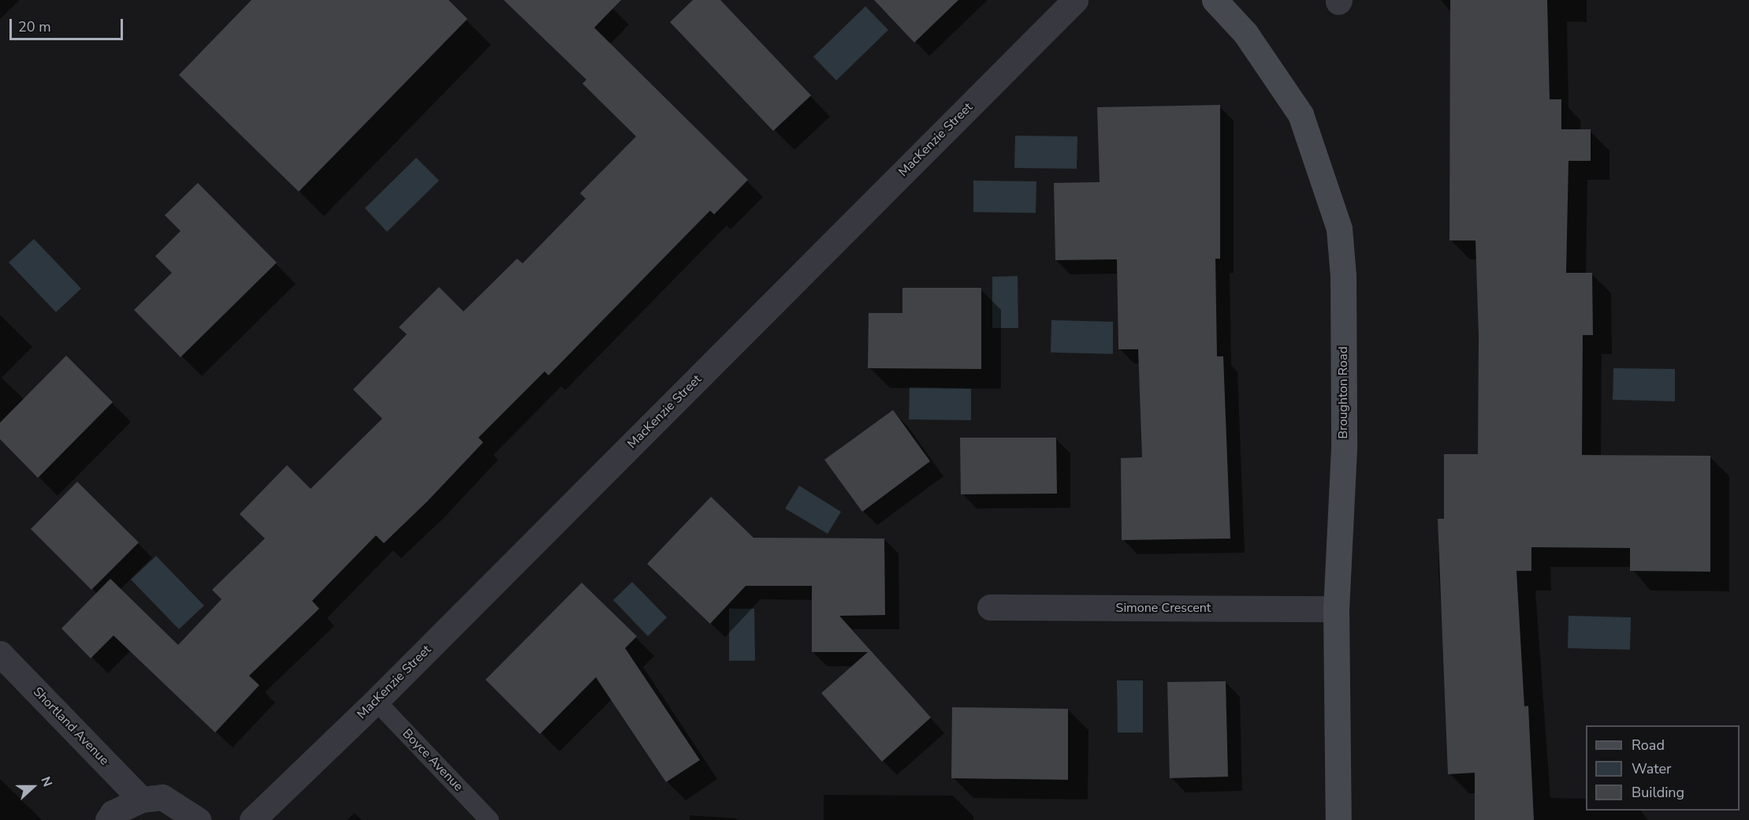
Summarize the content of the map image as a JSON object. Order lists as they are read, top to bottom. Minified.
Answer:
{"streets":{"main road":["Broughton Road"],"street":["MacKenzie Street","Simone Crescent","Shortland Avenue"],"lane":["Boyce Avenue"]},"crossings":[["MacKenzie Street","Boyce Avenue"],["Broughton Road","Simone Crescent"]],"legend":["Road","Water","Building"],"scale_bar":"20 m","north":"right"}
